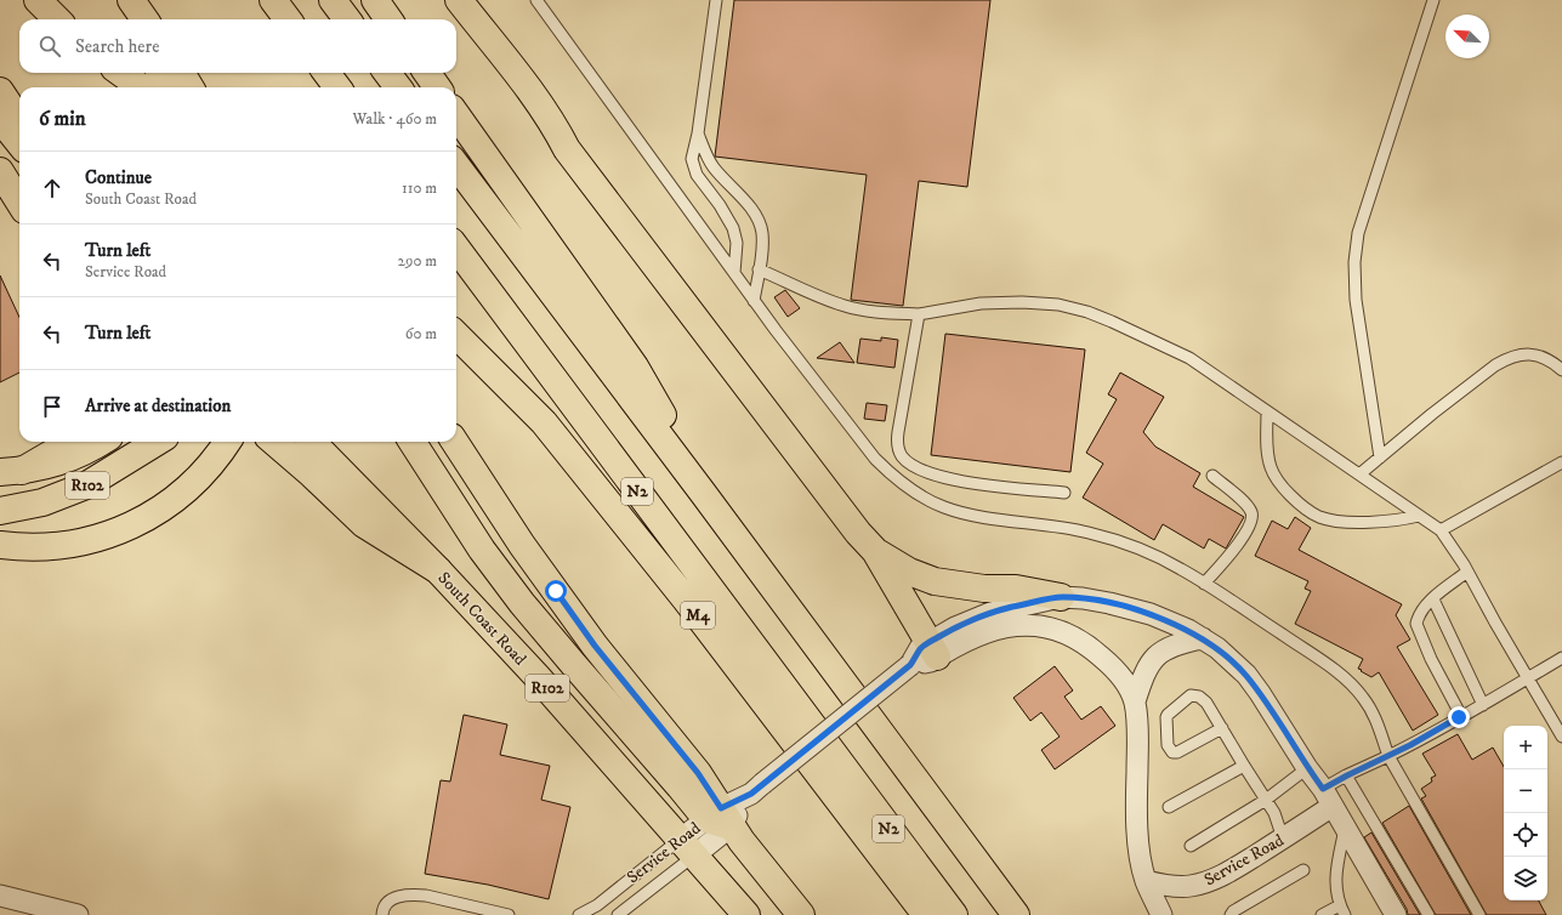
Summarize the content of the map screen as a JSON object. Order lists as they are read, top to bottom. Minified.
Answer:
{"streets":{"main road":["R102","N2","M4","South Coast Road"],"street":["Service Road"]},"crossings":[["South Coast Road","Service Road"]],"north":"top left","page":{"search":"Search here","heading":["6 min","Walk · 460 m"],"list":[["Continue","South Coast Road","110 m"],["Turn left","Service Road","290 m"],["Turn left","60 m"],"Arrive at destination"],"map_buttons":["+","−"]}}
